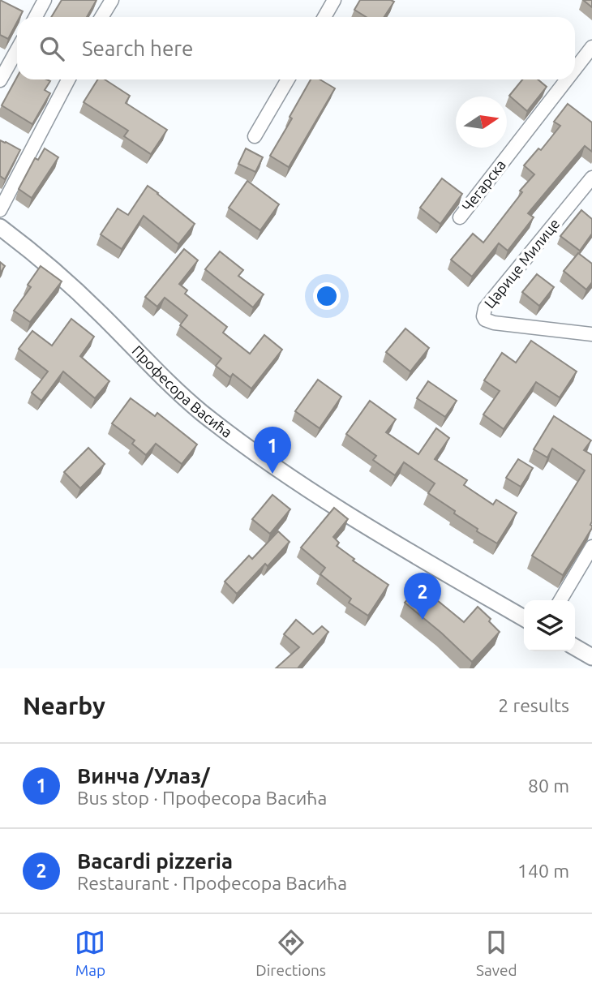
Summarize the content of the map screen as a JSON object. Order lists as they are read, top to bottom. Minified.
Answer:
{"streets":{"street":["Чегарска","Царице Милице","Професора Васића"]},"north":"right","page":{"search":"Search here","pins":["1","2"],"heading":["Nearby","2 results"],"list":[{"mark":"1","name":"Винча /Улаз/","note":"Bus stop · Професора Васића","value":"80 m"},{"mark":"2","name":"Bacardi pizzeria","note":"Restaurant · Професора Васића","value":"140 m"}],"nav":["Map","Directions","Saved"]}}
